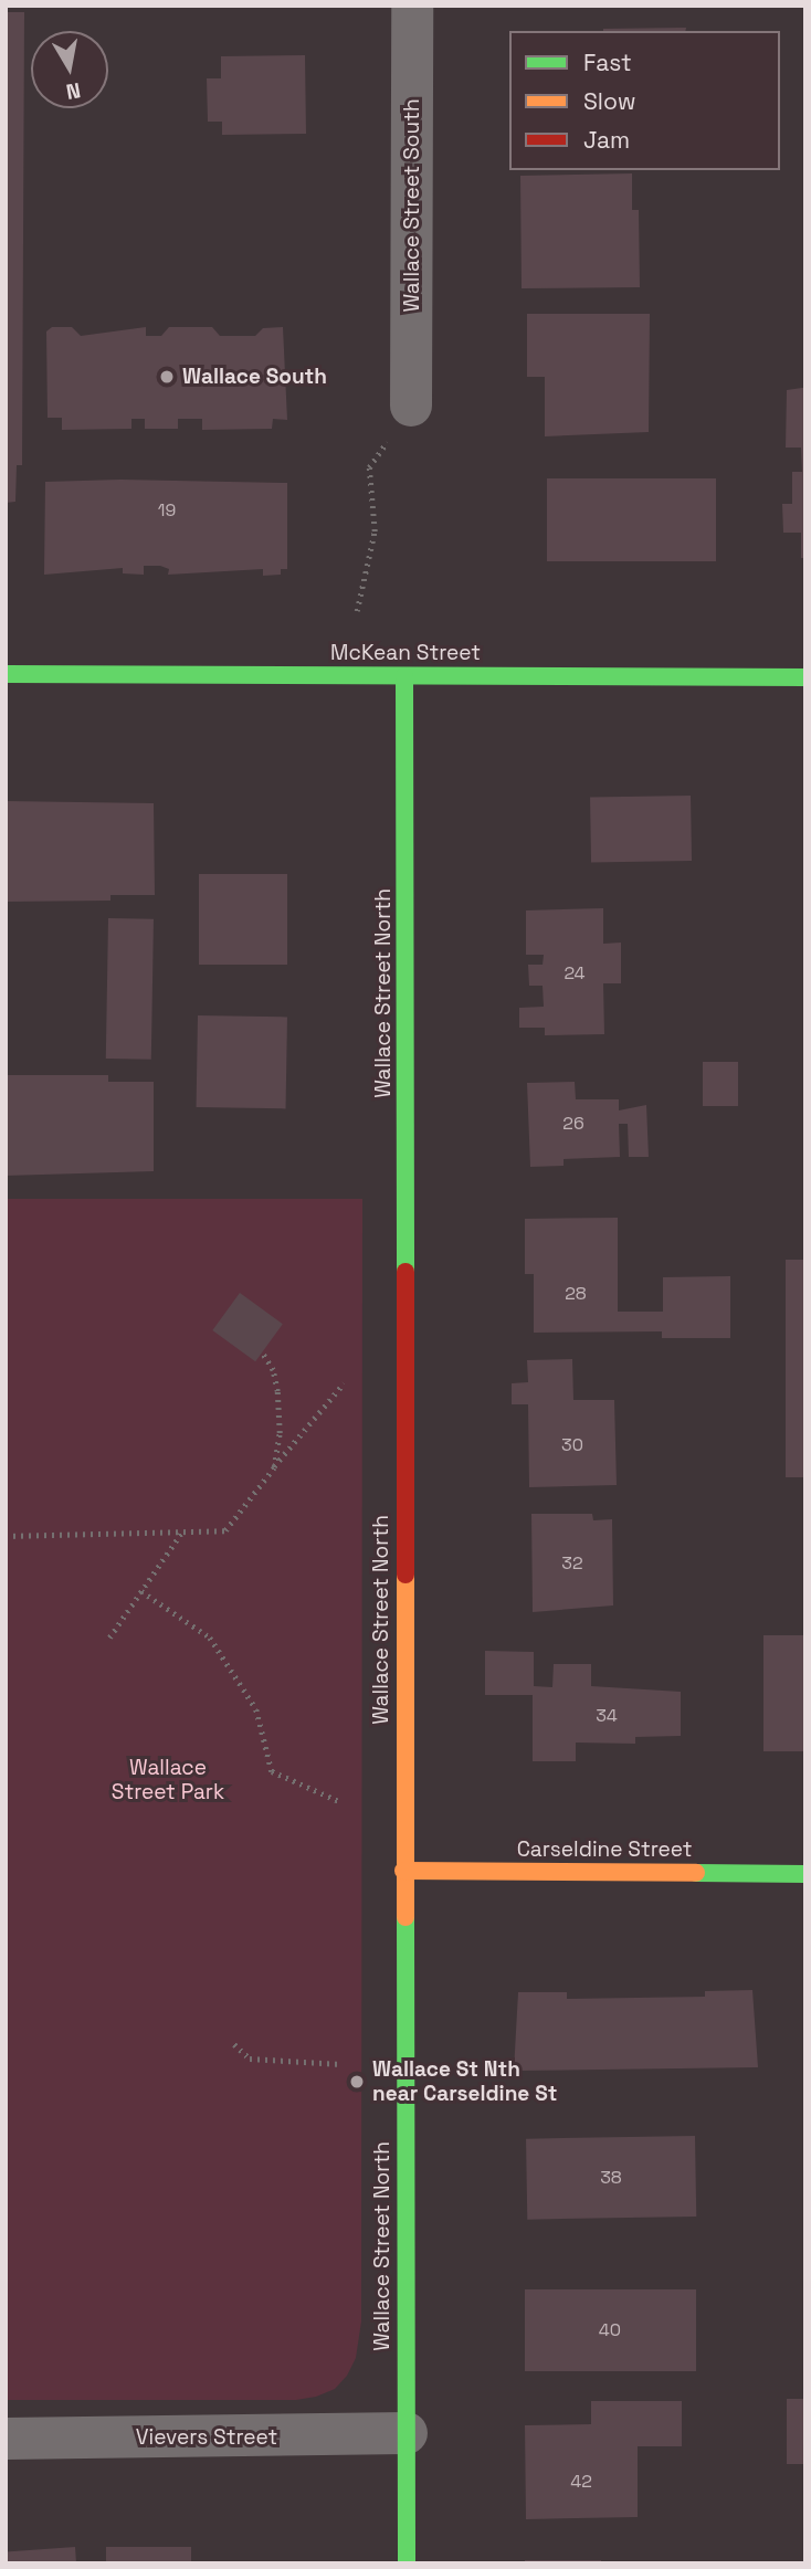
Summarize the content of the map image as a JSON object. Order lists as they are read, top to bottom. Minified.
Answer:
{"streets":{"street":["Wallace Street South","McKean Street","Wallace Street North","Carseldine Street","Vievers Street"]},"crossings":[["McKean Street","Wallace Street North"],["Wallace Street North","Carseldine Street"],["Wallace Street North","Vievers Street"]],"parks":["Wallace Street Park"],"places":["Wallace South","Wallace St Nth near Carseldine St"],"house_numbers":["19","24","26","28","30","32","34","38","40","42"],"legend":["Fast","Slow","Jam"],"north":"bottom"}
